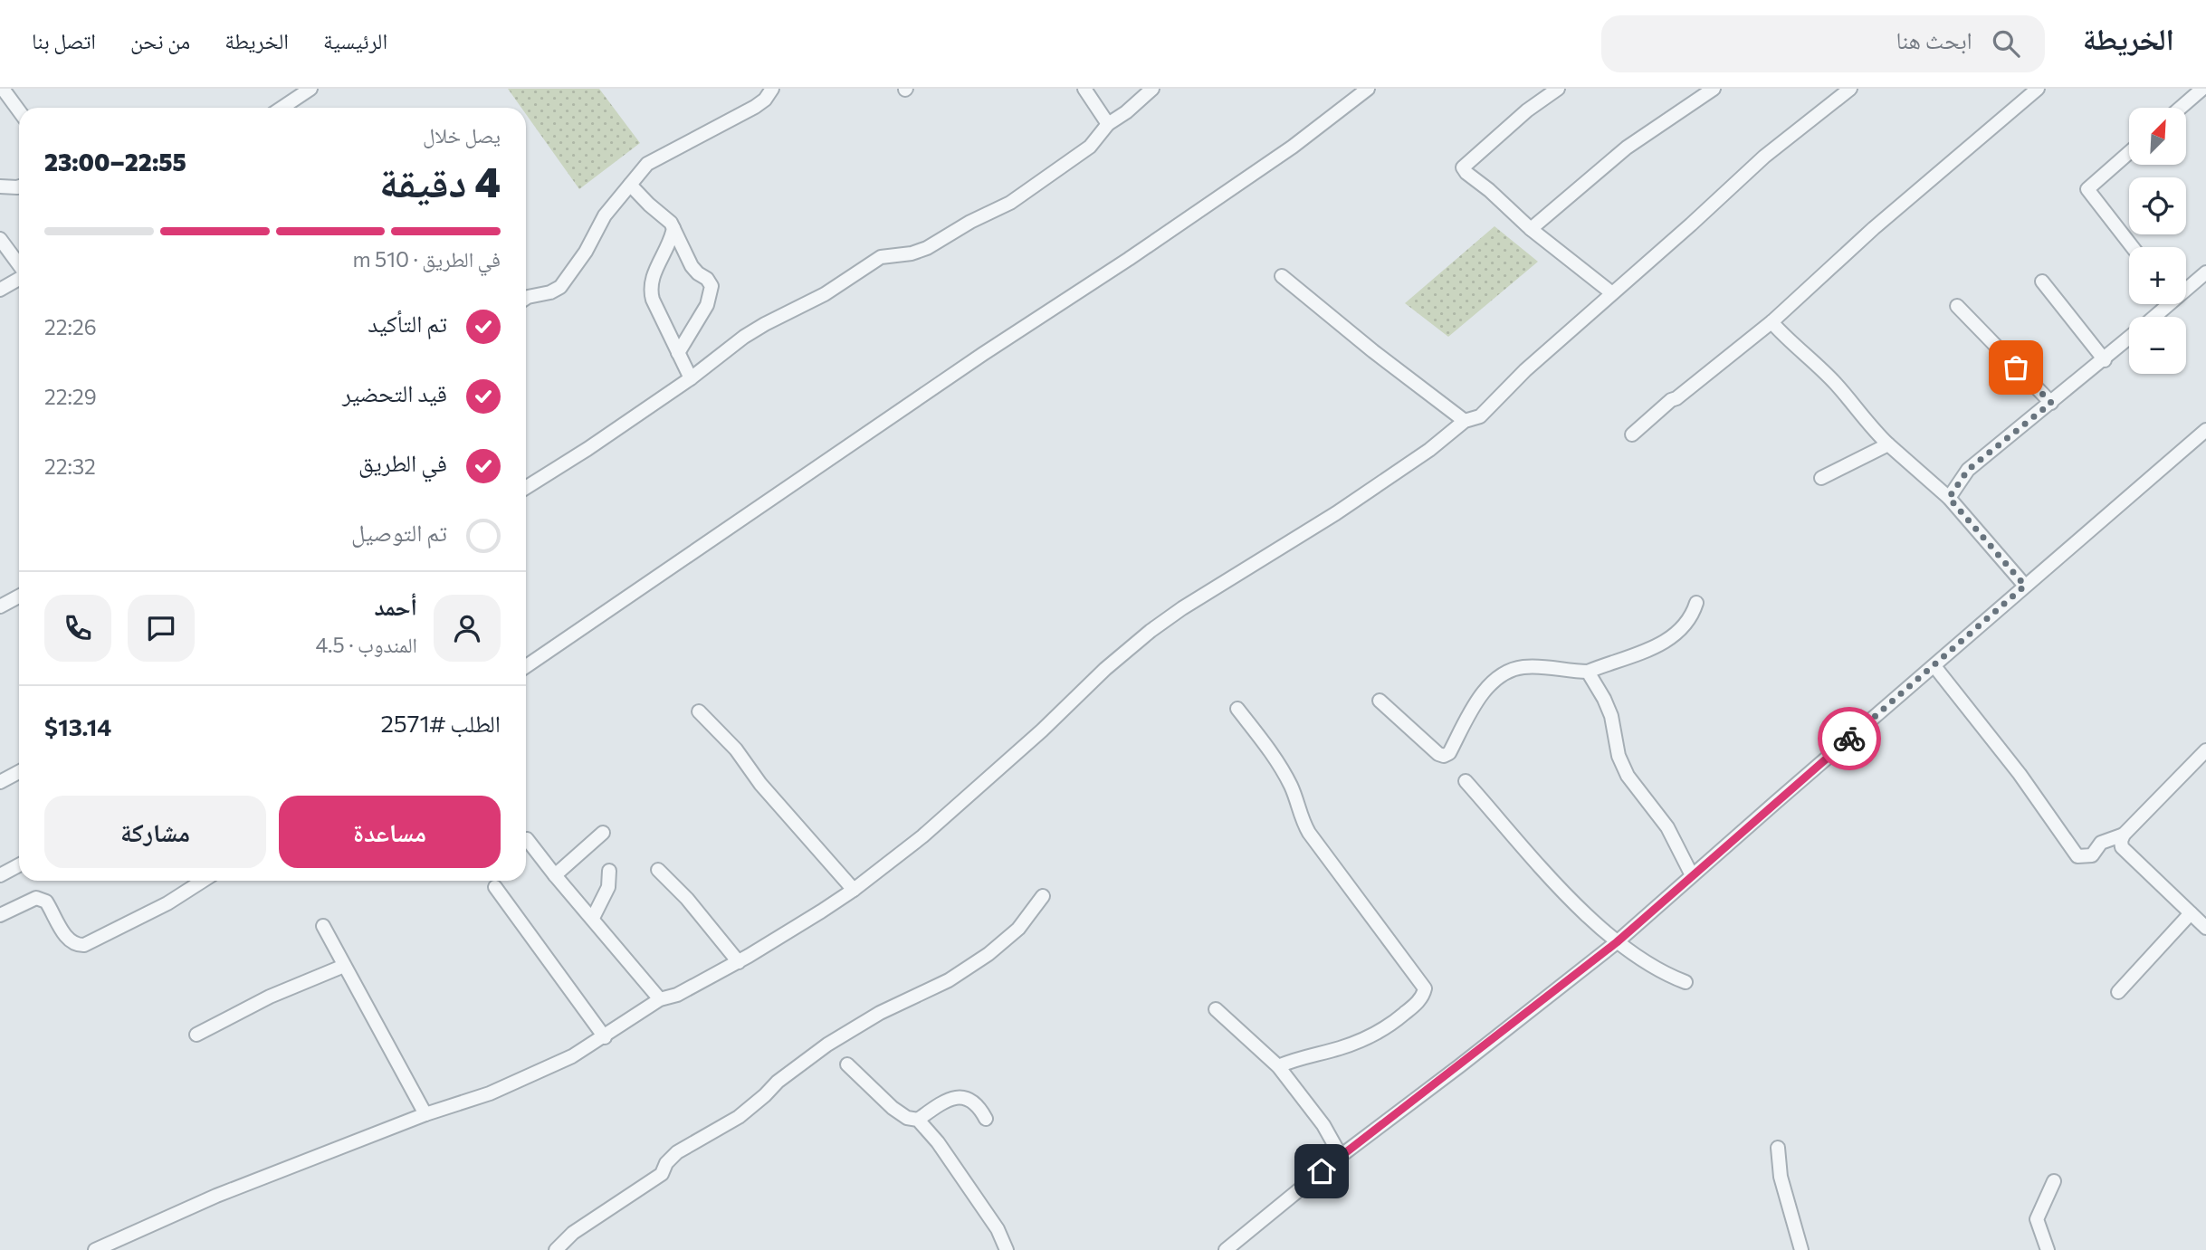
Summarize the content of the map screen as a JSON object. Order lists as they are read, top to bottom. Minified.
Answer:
{"north":"top right","page":{"header":"الخريطة","search":"ابحث هنا","nav":["الرئيسية","الخريطة","من نحن","اتصل بنا"],"map_buttons":["+","−"],"heading":["4 دقيقة","يصل خلال","22:55–23:00"],"panel":["أحمد","المندوب · 4.5","الطلب #2571","$13.14"],"bar":"في الطريق · 510 m","list":[["تم التأكيد","22:26"],["قيد التحضير","22:29"],["في الطريق","22:32"],"تم التوصيل"],"buttons":["مساعدة","مشاركة"]}}
